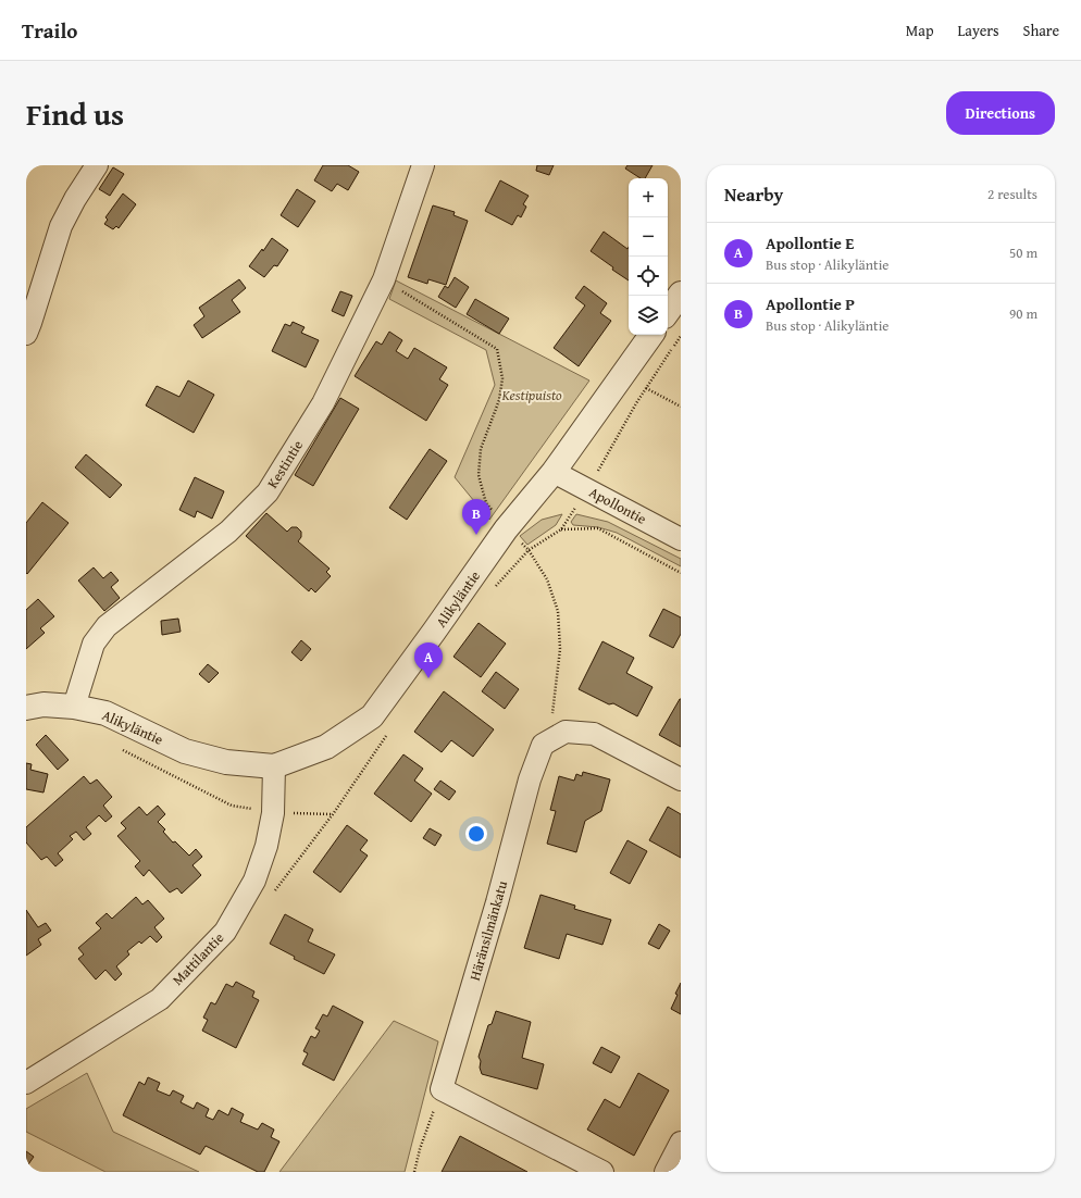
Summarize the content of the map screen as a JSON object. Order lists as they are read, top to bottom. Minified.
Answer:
{"streets":{"street":["Kestintie","Apollontie","Alikyläntie","Häränsilmänkatu","Mattilantie"]},"crossings":[["Kestintie","Alikyläntie"],["Apollontie","Alikyläntie"],["Alikyläntie","Mattilantie"]],"parks":["Kestipuisto"],"page":{"header":"Trailo","nav":["Map","Layers","Share"],"title":"Find us","buttons":"Directions","heading":["Nearby","2 results"],"map_buttons":["+","−"],"list":[{"mark":"A","name":"Apollontie E","note":"Bus stop · Alikyläntie","value":"50 m"},{"mark":"B","name":"Apollontie P","note":"Bus stop · Alikyläntie","value":"90 m"}],"pins":["B","A"]}}
